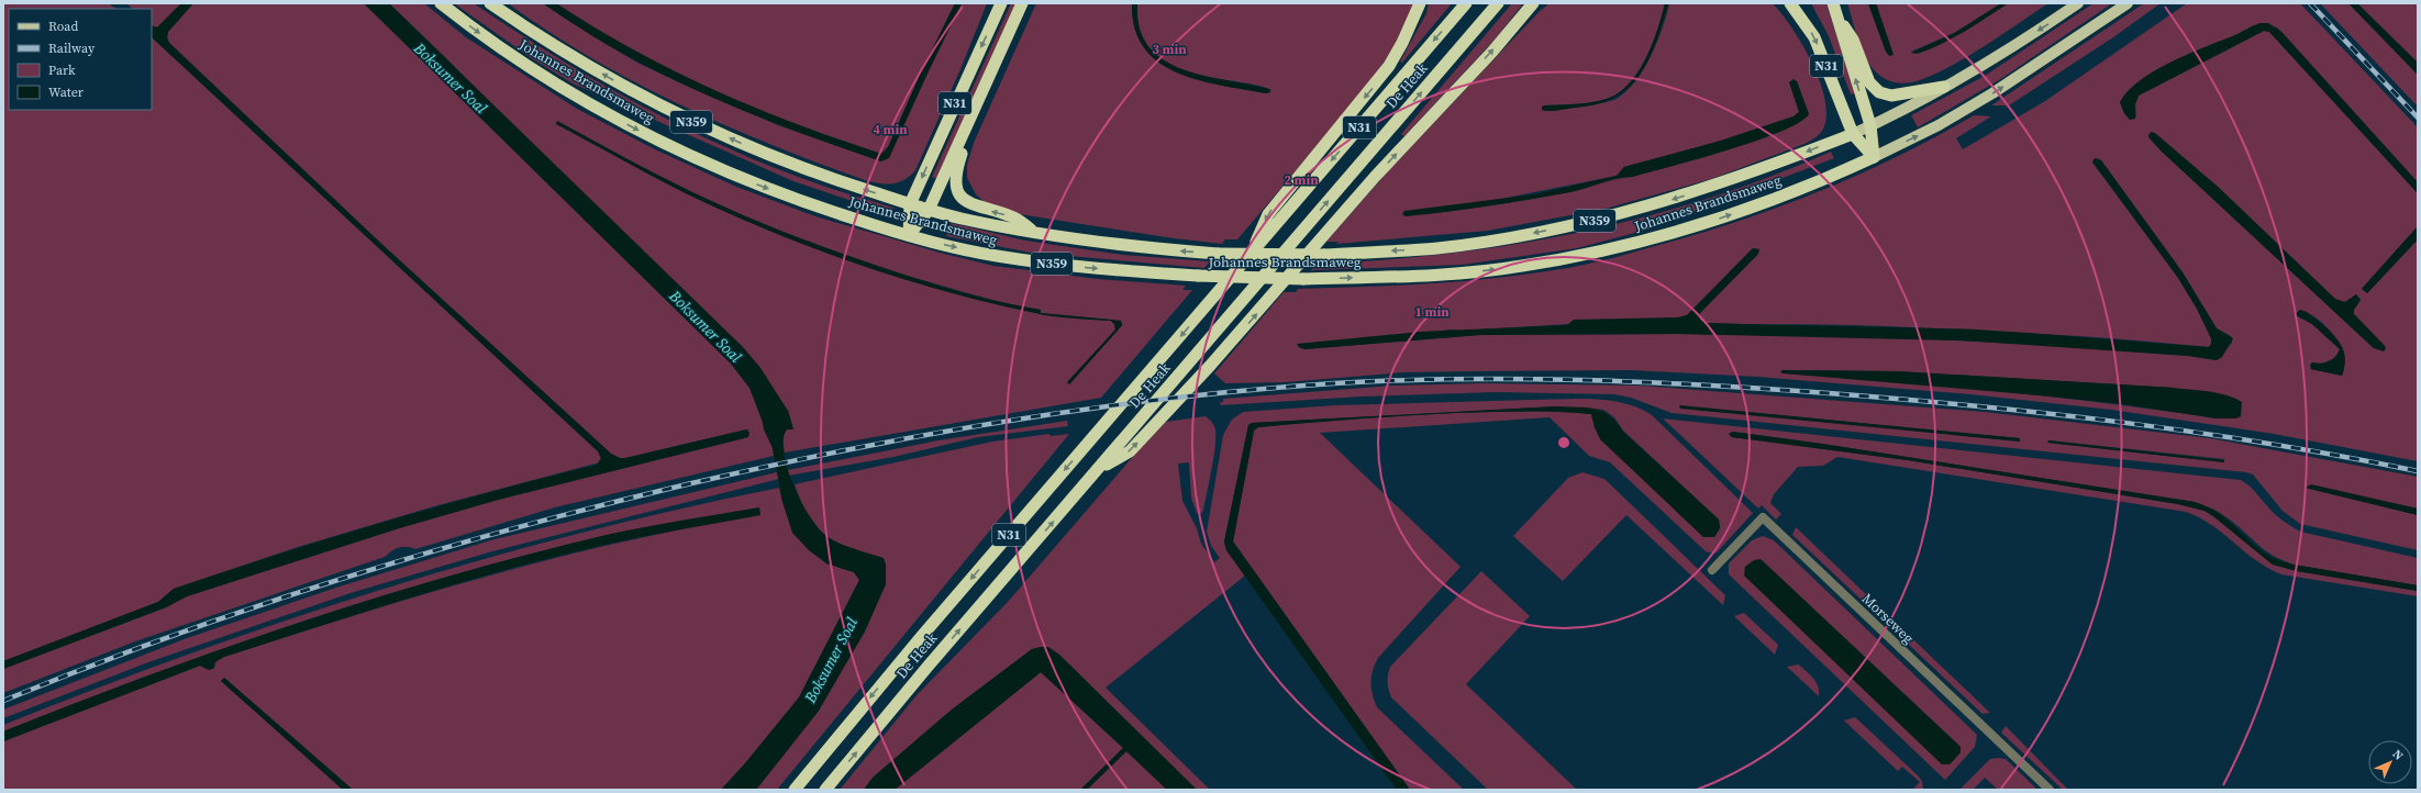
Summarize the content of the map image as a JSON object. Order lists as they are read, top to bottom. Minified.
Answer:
{"streets":{"highway":["N31","Johannes Brandsmaweg","De Heak","N359"],"street":["Morseweg"]},"crossings":[["N31","Johannes Brandsmaweg"],["N31","De Heak"]],"water":["Boksumer Soal"],"legend":["Road","Railway","Park","Water"],"north":"top right","rings":["3 min","4 min","2 min","1 min"]}
